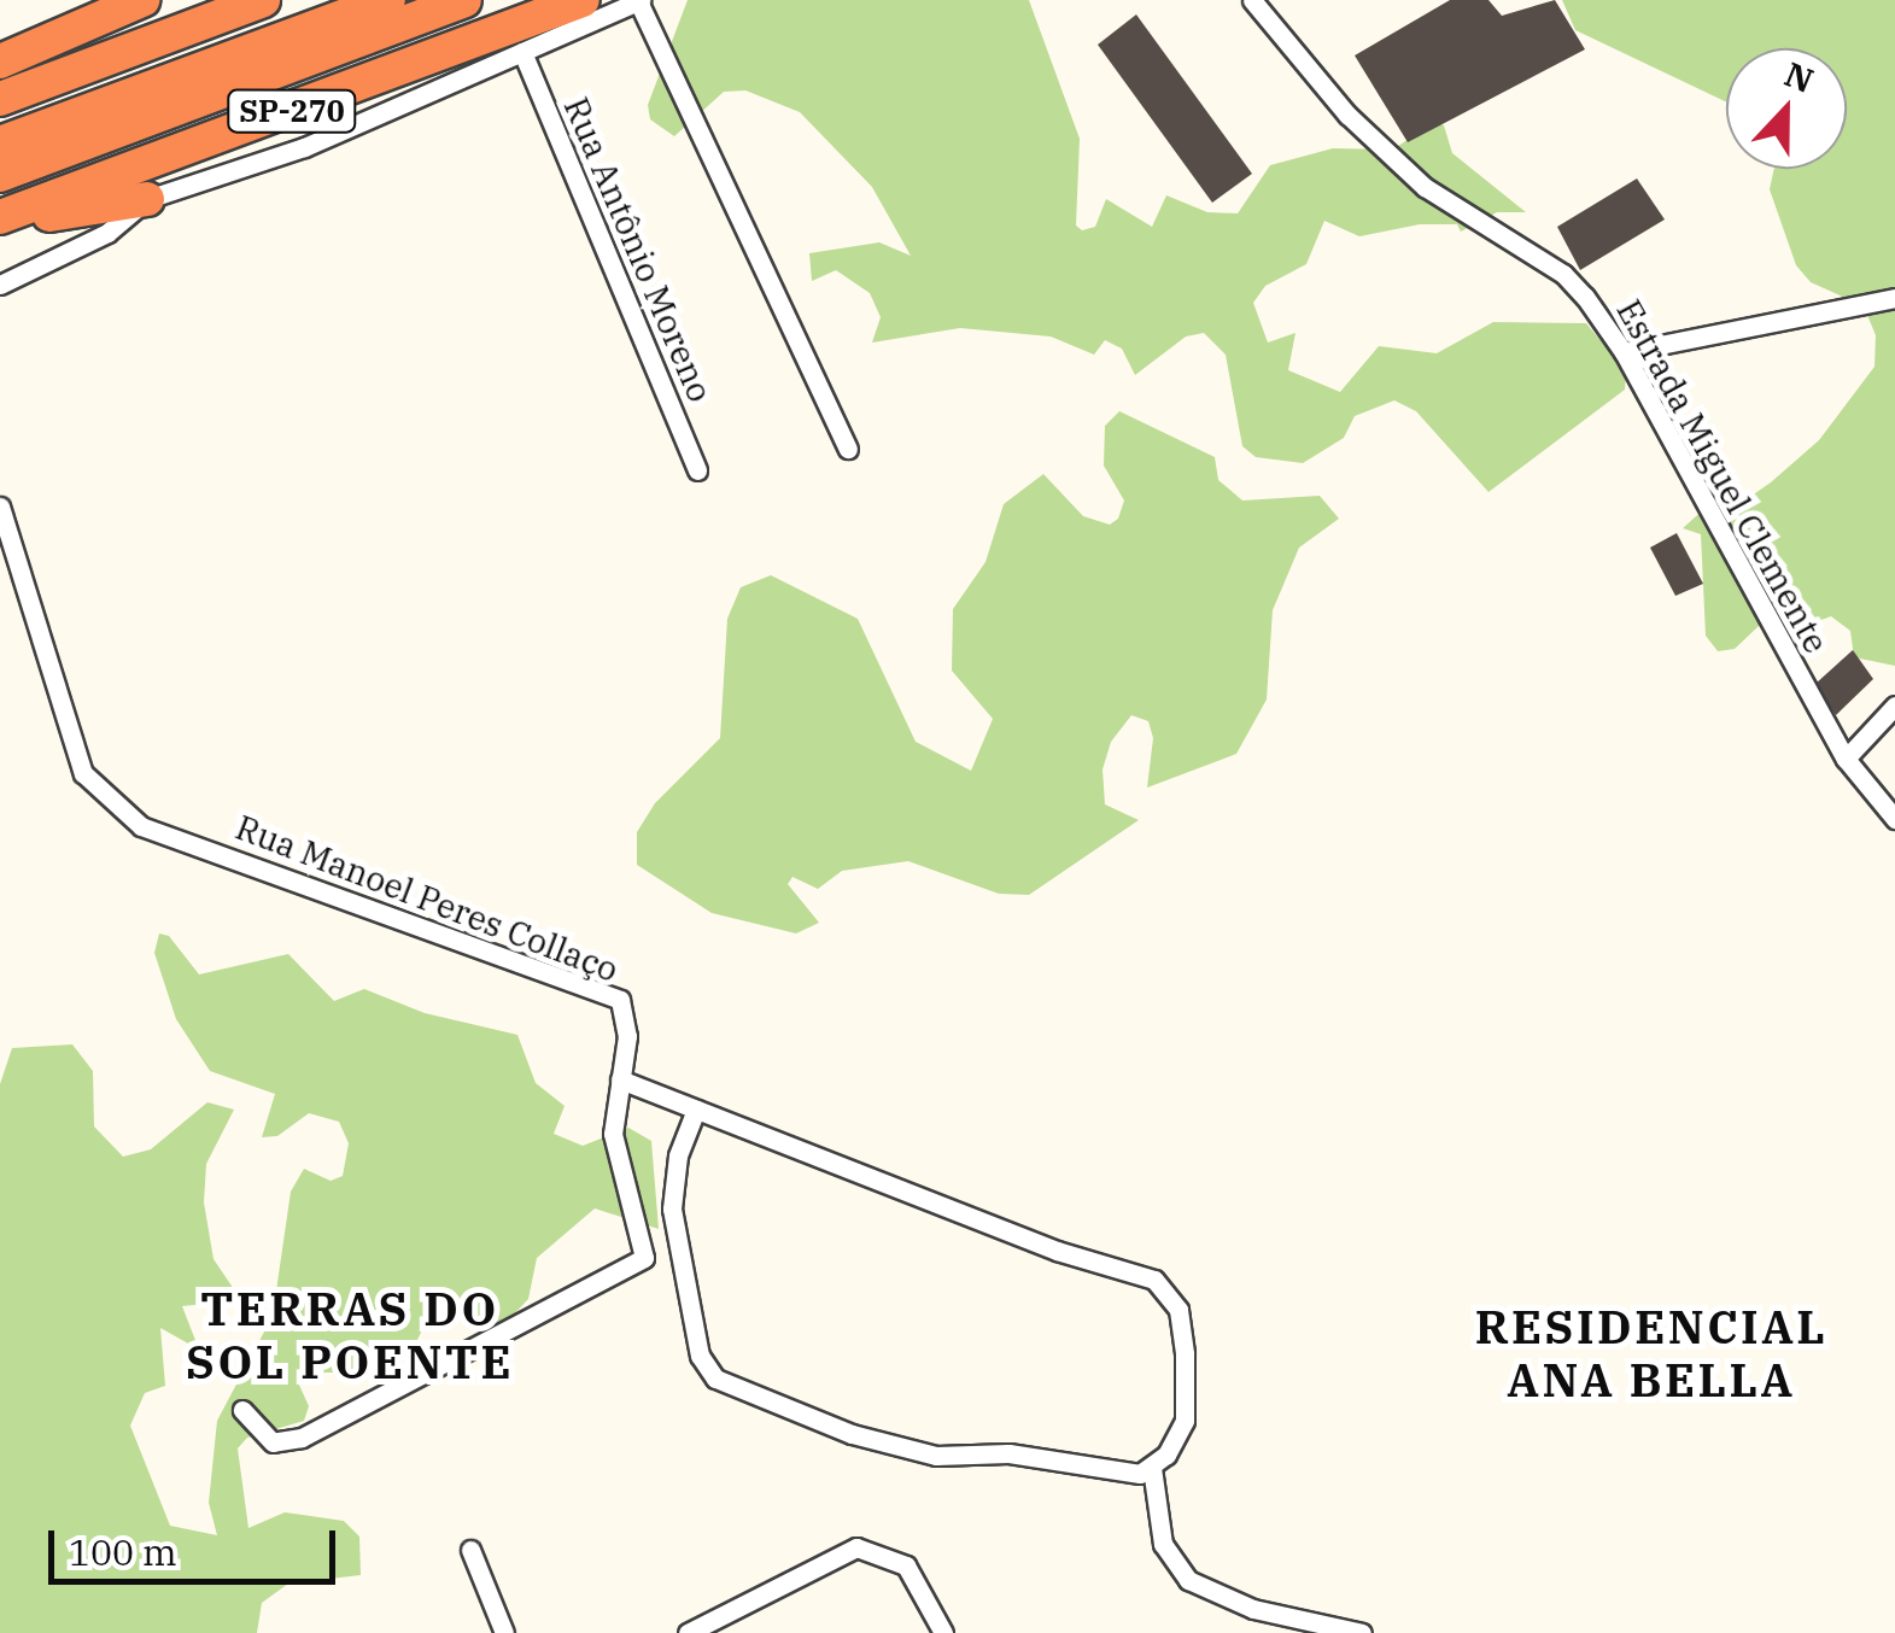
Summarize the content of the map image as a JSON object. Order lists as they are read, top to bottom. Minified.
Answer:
{"streets":{"highway":["SP-270"],"street":["Rua Antônio Moreno","Estrada Miguel Clemente","Rua Manoel Peres Collaço"]},"districts":["TERRAS DO SOL POENTE","RESIDENCIAL ANA BELLA"],"scale_bar":"100 m","north":"top"}
